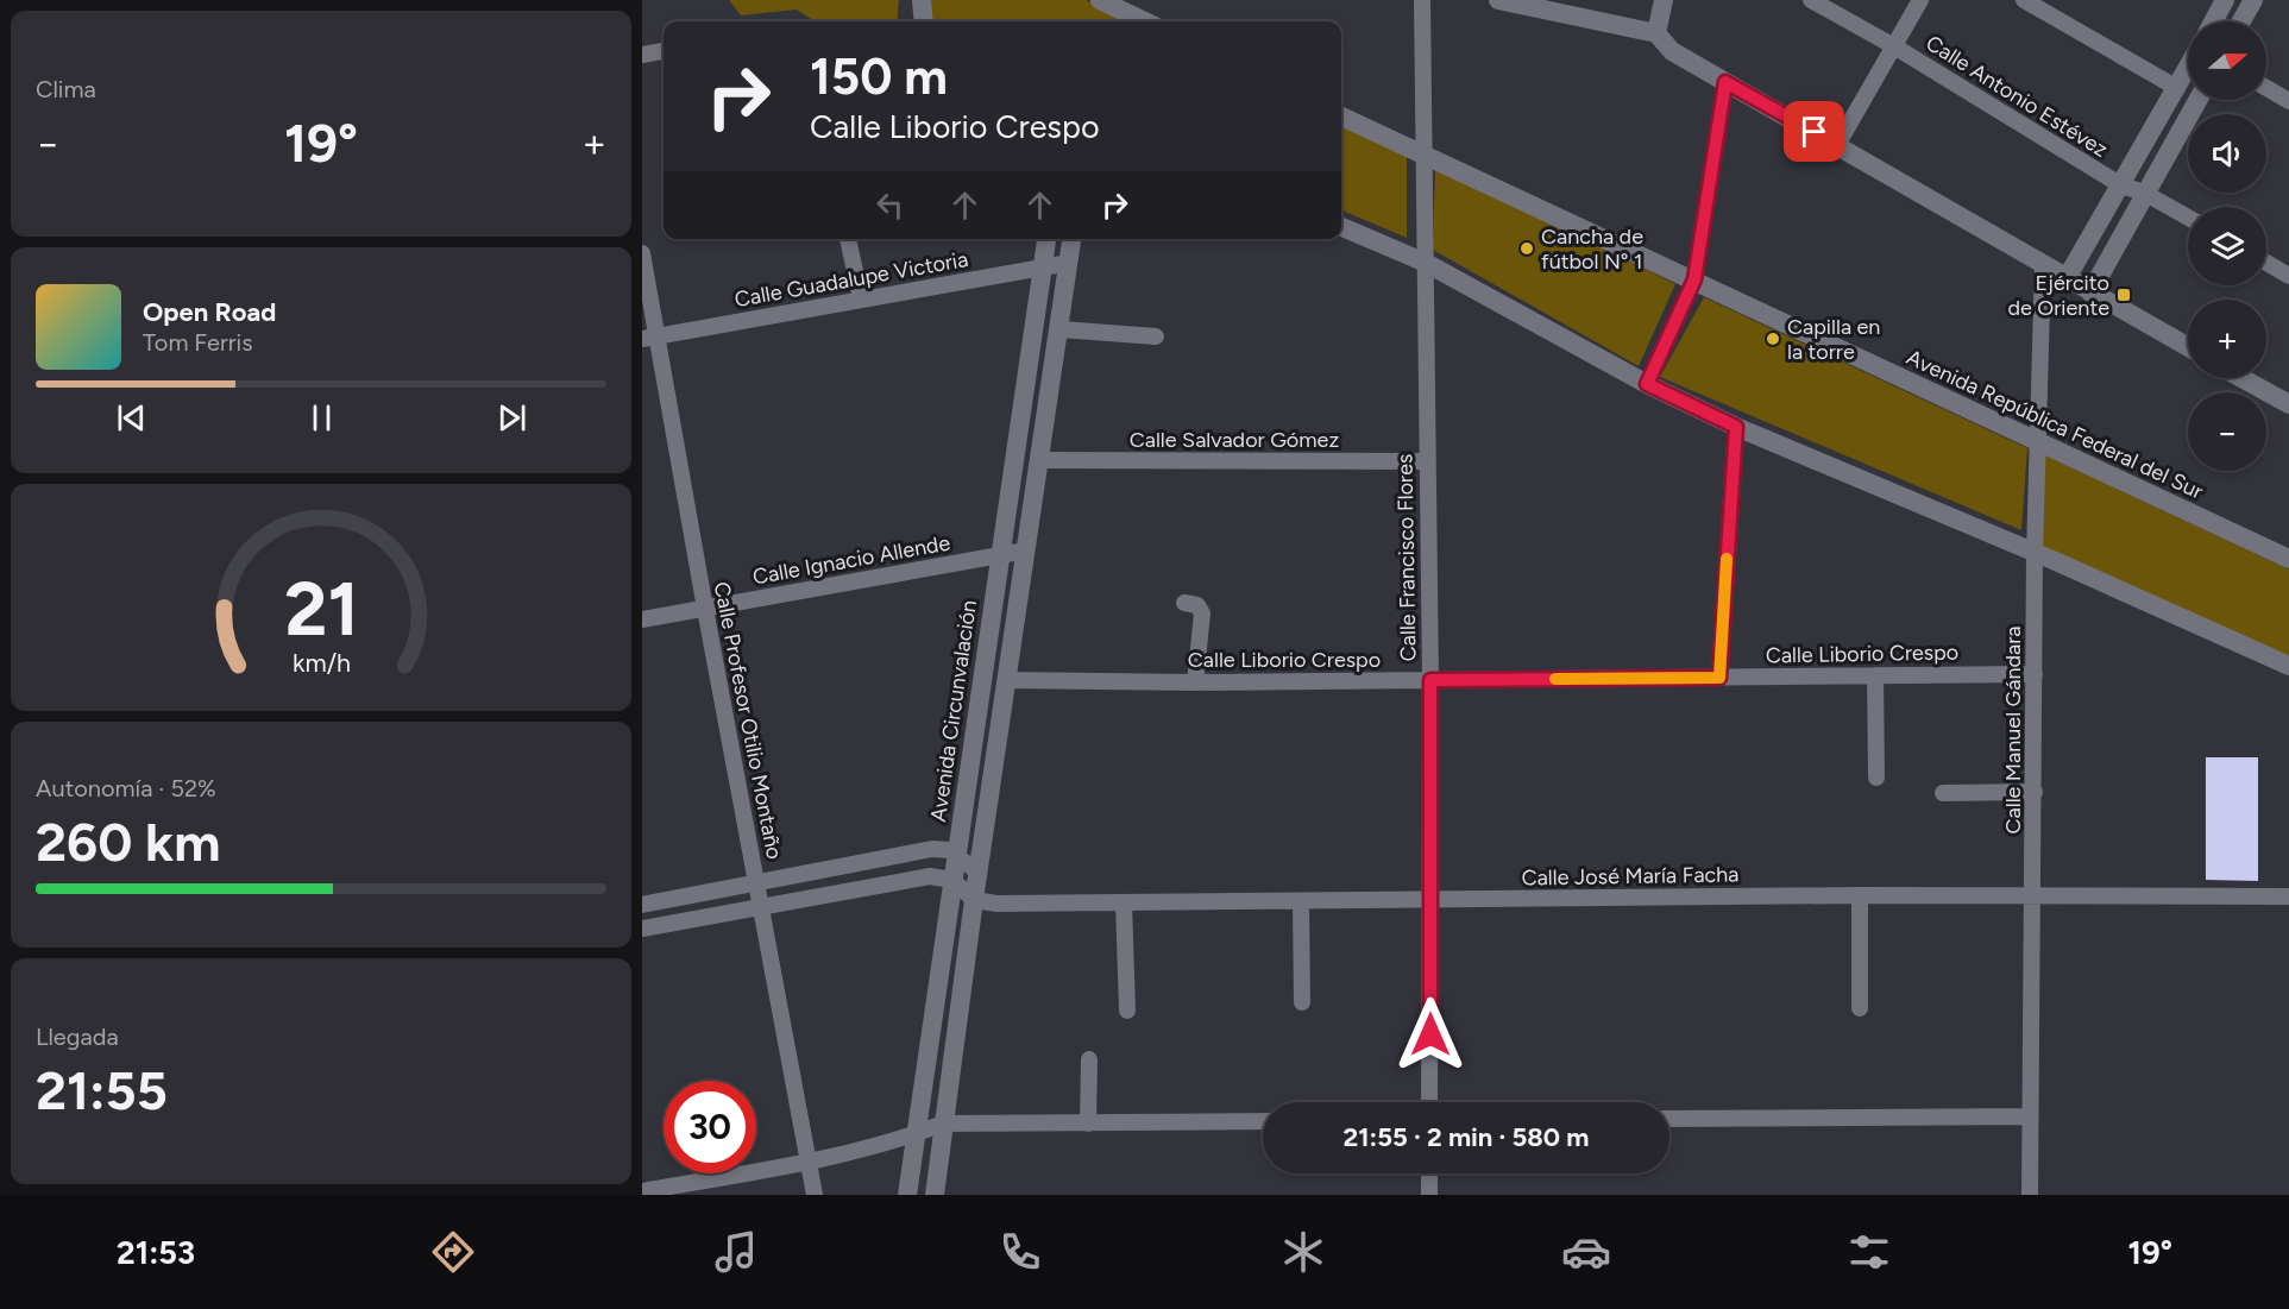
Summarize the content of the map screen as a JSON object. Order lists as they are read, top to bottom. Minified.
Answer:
{"streets":{"street":["Calle Antonio Estévez","Calle Guadalupe Victoria","Avenida República Federal del Sur","Calle Salvador Gómez","Calle Francisco Flores","Calle Ignacio Allende","Calle Liborio Crespo","Avenida Circunvalación","Calle Profesor Otilio Montaño","Calle Manuel Gándara","Calle José María Facha"]},"crossings":[["Calle Guadalupe Victoria","Avenida Circunvalación"],["Calle Guadalupe Victoria","Calle Profesor Otilio Montaño"],["Avenida República Federal del Sur","Calle Francisco Flores"],["Avenida República Federal del Sur","Calle Manuel Gándara"],["Calle Salvador Gómez","Calle Francisco Flores"],["Calle Francisco Flores","Calle Liborio Crespo"],["Calle Francisco Flores","Calle José María Facha"],["Calle Ignacio Allende","Avenida Circunvalación"],["Calle Ignacio Allende","Calle Profesor Otilio Montaño"],["Calle Liborio Crespo","Calle Manuel Gándara"],["Calle Manuel Gándara","Calle José María Facha"]],"places":{"other":["Cancha de fútbol N° 1","Capilla en la torre"],"transit":["Ejército de Oriente"]},"north":"right","page":{"tile":["Clima",["Autonomía · 52%","260 km"],["Llegada","21:55"]],"map_buttons":["+","−"],"turn":["150 m","Calle Liborio Crespo"],"heat":["−","19°","+"],"song":["Open Road","Tom Ferris"],"limit":"30","trip":"21:55 · 2 min · 580 m","tabs":["21:53","19°"],"gauge":["21","km/h"]}}
